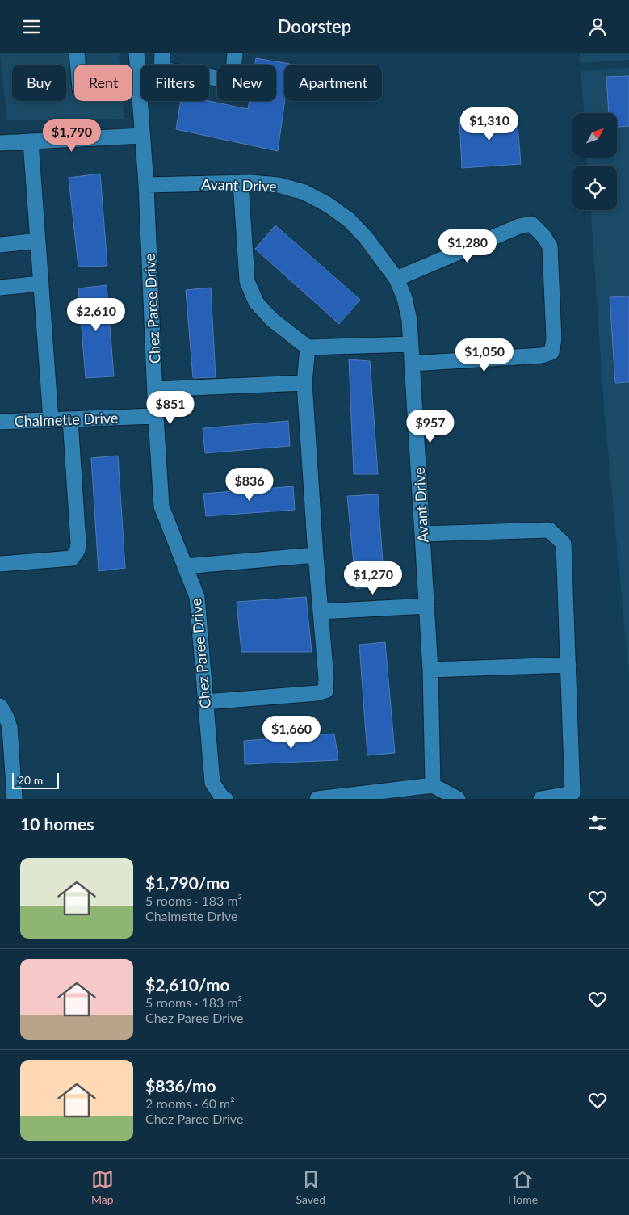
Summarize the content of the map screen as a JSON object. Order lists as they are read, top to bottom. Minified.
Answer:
{"streets":{"street":["Avant Drive","Chez Paree Drive","Chalmette Drive"]},"crossings":[["Avant Drive","Chez Paree Drive"],["Chez Paree Drive","Chalmette Drive"]],"scale_bar":"20 m","north":"top right","page":{"header":"Doorstep","chip":["Buy","Rent","Filters","New","Apartment"],"price":["$1,310","$1,790","$1,280","$2,610","$1,050","$851","$957","$836","$1,270","$1,660"],"scale":"20 m","heading":"10 homes","list":[{"name":"$1,790/mo","note":"5 rooms · 183 m² · Chalmette Drive"},{"name":"$2,610/mo","note":"5 rooms · 183 m² · Chez Paree Drive"},{"name":"$836/mo","note":"2 rooms · 60 m² · Chez Paree Drive"}],"tabs":["Map","Saved","Home"]}}
